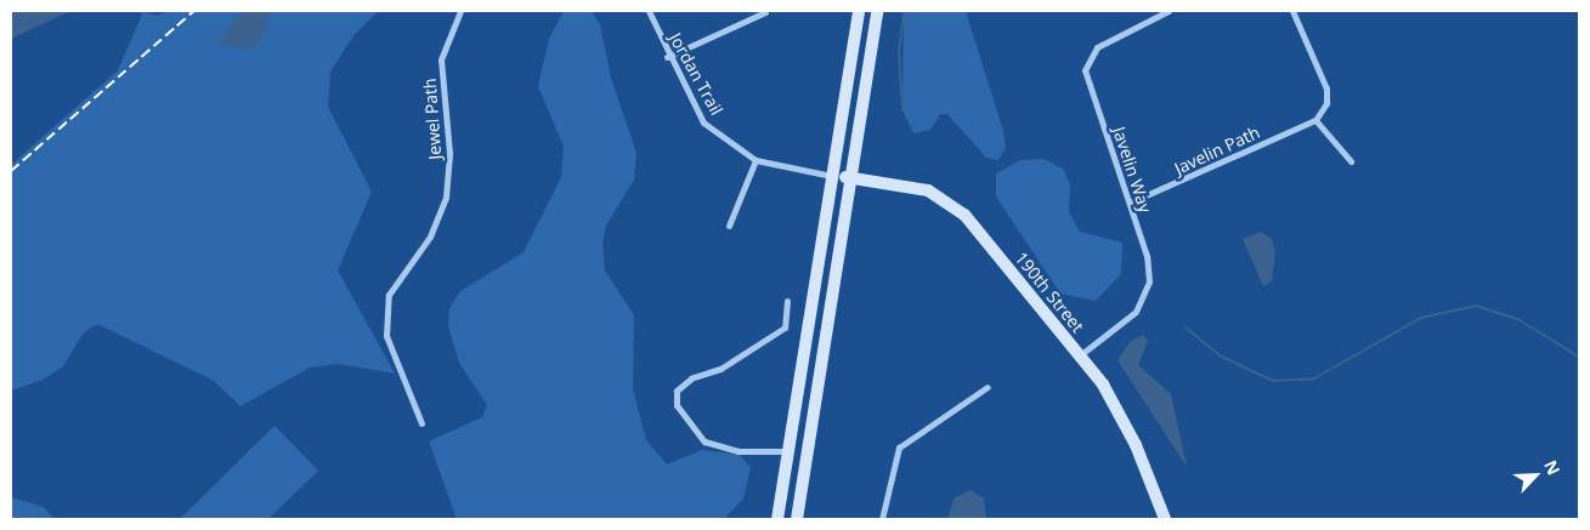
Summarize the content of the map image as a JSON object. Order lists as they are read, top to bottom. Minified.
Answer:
{"streets":{"main road":["190th Street"],"street":["Jordan Trail","Jewel Path","Javelin Path","Javelin Way"]},"crossings":[["Jordan Trail","190th Street"],["Javelin Path","Javelin Way"],["Javelin Way","190th Street"]],"north":"top right"}
